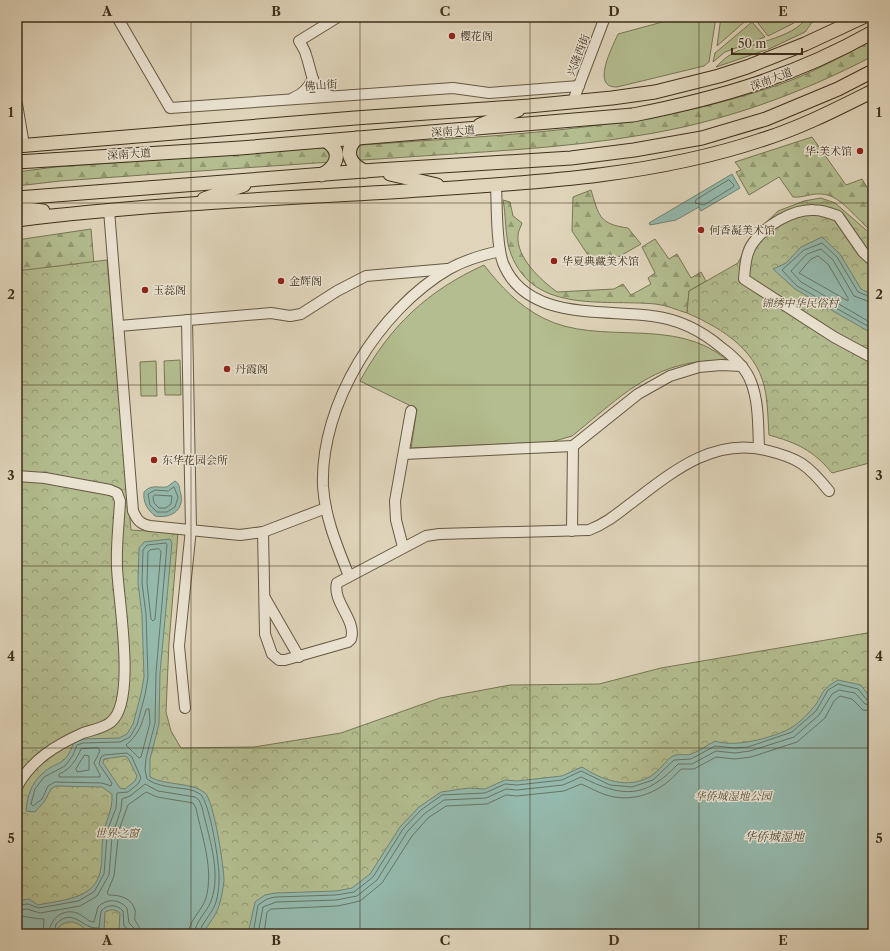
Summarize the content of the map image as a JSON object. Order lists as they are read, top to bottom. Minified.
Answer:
{"streets":{"main road":["深南大道"],"street":["兴隆西街","佛山街"]},"crossings":[["兴隆西街","佛山街"]],"water":["华侨城湿地"],"parks":["锦绣中华民俗村","华侨城湿地公园","世界之窗"],"places":["樱花阁","华·美术馆","何香凝美术馆","华夏典藏美术馆","金辉阁","玉蕊阁","丹霞阁","东华花园会所"],"scale_bar":"50 m","grid":{"columns":["A","B","C","D","E"],"rows":["1","2","3","4","5"]}}
